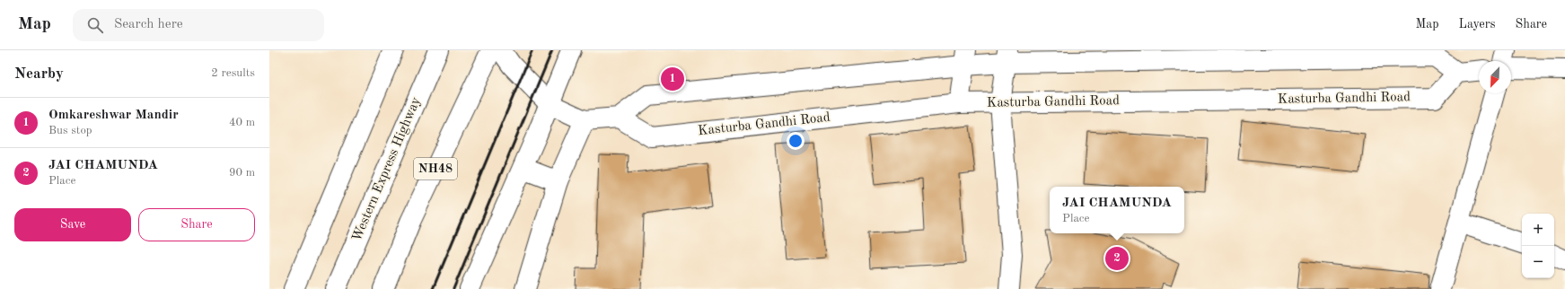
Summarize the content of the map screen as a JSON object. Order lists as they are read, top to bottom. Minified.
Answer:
{"streets":{"main road":["Kasturba Gandhi Road","NH48","Western Express Highway"]},"north":"bottom left","page":{"header":"Map","search":"Search here","nav":["Map","Layers","Share"],"heading":["Nearby","2 results"],"pins":["1","2"],"list":[{"mark":"1","name":"Omkareshwar Mandir","note":"Bus stop","value":"40 m"},{"mark":"2","name":"JAI CHAMUNDA","note":"Place","value":"90 m"}],"popup":["JAI CHAMUNDA","Place"],"buttons":["Save","Share"],"map_buttons":["+","−"]}}
